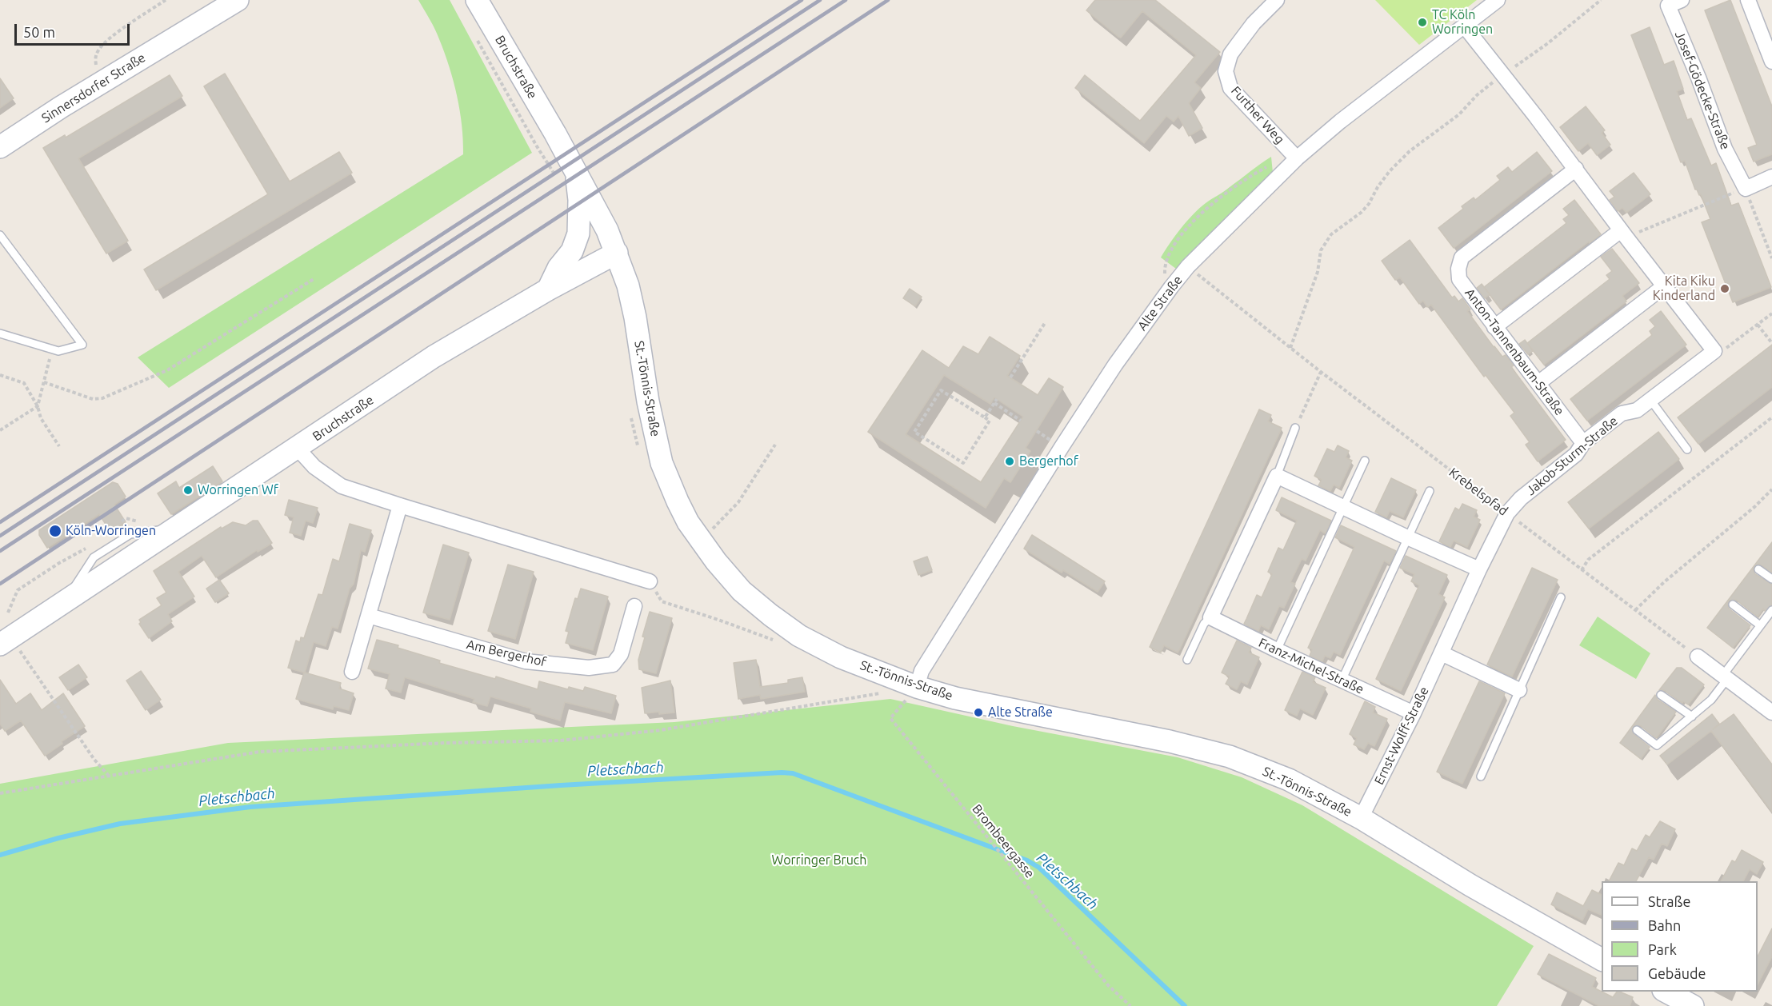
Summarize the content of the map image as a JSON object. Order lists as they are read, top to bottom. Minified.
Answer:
{"streets":{"main road":["Bruchstraße","Sinnersdorfer Straße","St.-Tönnis-Straße"],"street":["Josef-Gödecke-Straße","Further Weg","Alte Straße","Anton-Tannenbaum-Straße","Jakob-Sturm-Straße","Am Bergerhof","Franz-Michel-Straße","Ernst-Wolff-Straße"],"path":["Krebelspfad","Brombeergasse"]},"crossings":[["Bruchstraße","St.-Tönnis-Straße"],["Further Weg","Alte Straße"],["Alte Straße","St.-Tönnis-Straße"],["Alte Straße","Krebelspfad"],["Alte Straße","Brombeergasse"],["Anton-Tannenbaum-Straße","Jakob-Sturm-Straße"],["St.-Tönnis-Straße","Ernst-Wolff-Straße"],["St.-Tönnis-Straße","Brombeergasse"],["Jakob-Sturm-Straße","Krebelspfad"],["Jakob-Sturm-Straße","Ernst-Wolff-Straße"],["Krebelspfad","Ernst-Wolff-Straße"],["Franz-Michel-Straße","Ernst-Wolff-Straße"]],"water":["Pletschbach"],"parks":["Worringer Bruch"],"places":["TC Köln Worringen","Kita Kiku Kinderland","Bergerhof","Worringen Wf","Köln-Worringen","Alte Straße"],"legend":["Straße","Bahn","Park","Gebäude"],"scale_bar":"50 m"}
